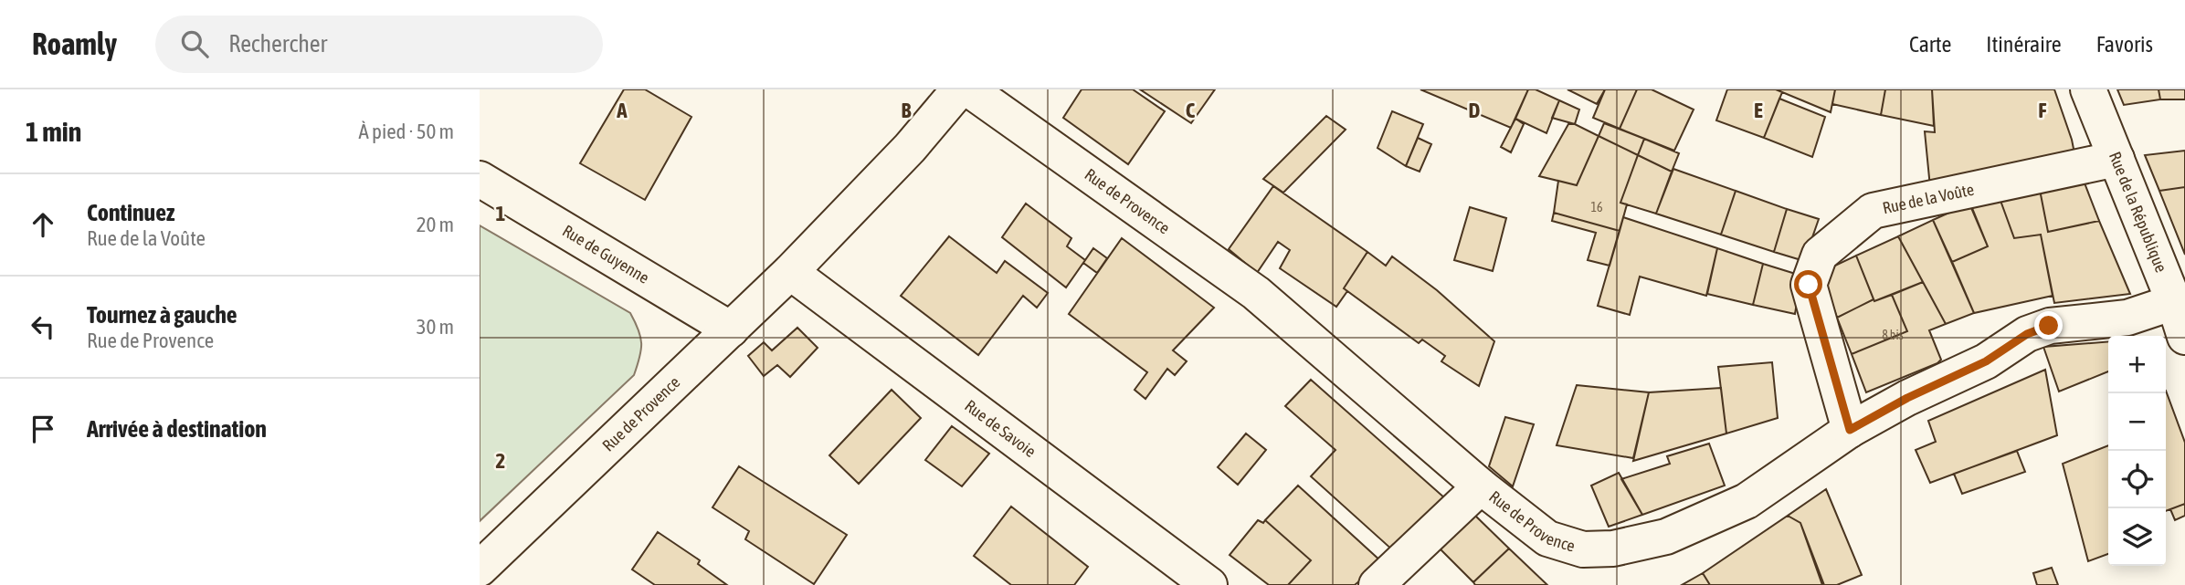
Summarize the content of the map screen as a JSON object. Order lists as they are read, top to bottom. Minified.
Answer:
{"streets":{"street":["Rue de la Voûte","Rue de Provence","Rue de la République","Rue de Guyenne","Rue de Savoie"]},"crossings":[["Rue de la Voûte","Rue de Provence"],["Rue de la Voûte","Rue de la République"],["Rue de Provence","Rue de la République"],["Rue de Provence","Rue de Guyenne"],["Rue de Provence","Rue de Savoie"]],"house_numbers":["16","8 bis"],"page":{"header":"Roamly","search":"Rechercher","nav":["Carte","Itinéraire","Favoris"],"heading":["1 min","À pied · 50 m"],"list":[["Continuez","Rue de la Voûte","20 m"],["Tournez à gauche","Rue de Provence","30 m"],"Arrivée à destination"],"map_buttons":["+","−"]},"grid":{"columns":["A","B","C","D","E","F"],"rows":["1","2"]}}
